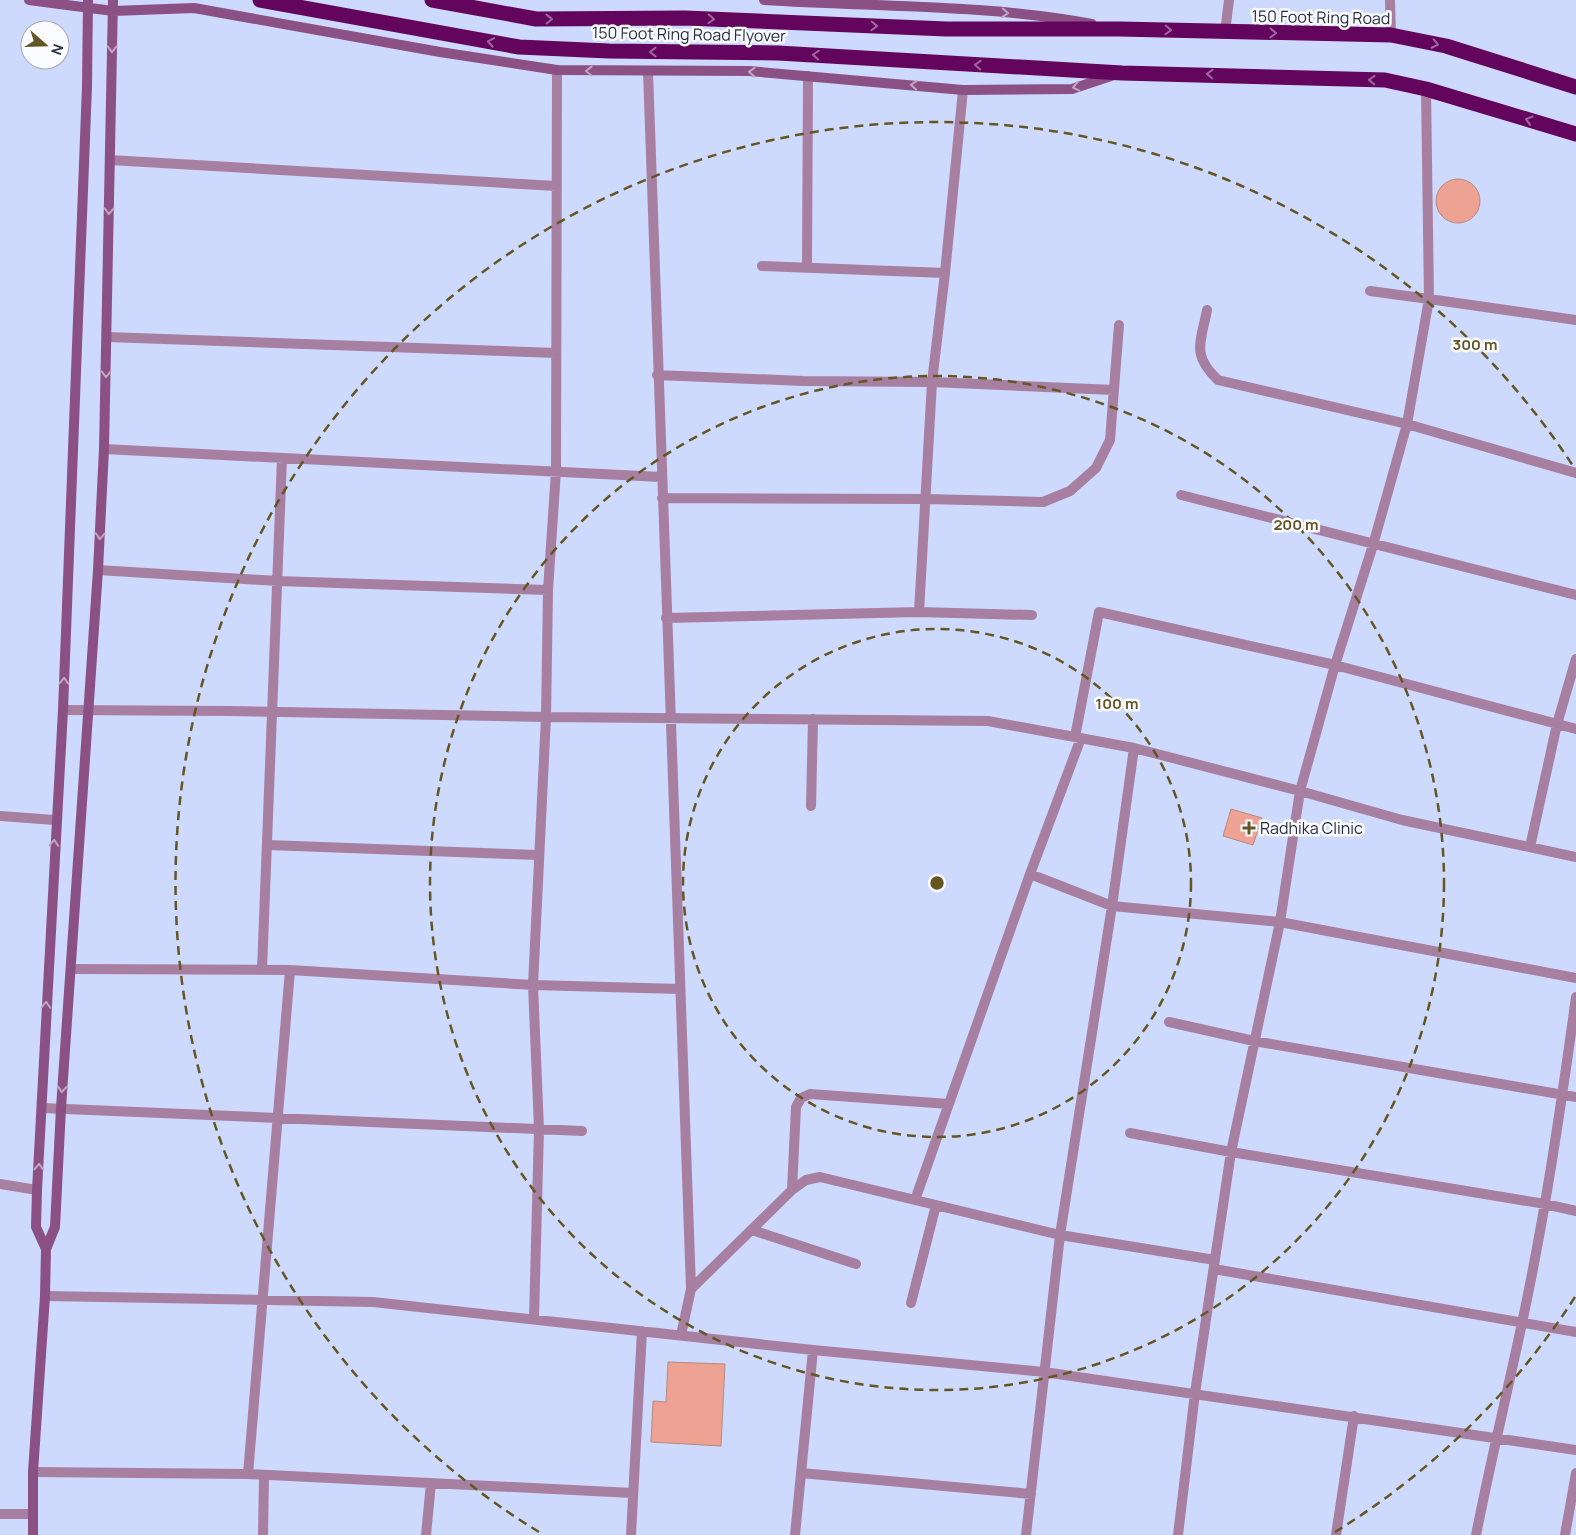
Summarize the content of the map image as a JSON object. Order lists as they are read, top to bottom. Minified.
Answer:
{"streets":{"highway":["150 Foot Ring Road","150 Foot Ring Road Flyover"]},"crossings":[["150 Foot Ring Road","150 Foot Ring Road Flyover"]],"places":{"health":["Radhika Clinic"]},"north":"right","rings":["300 m","200 m","100 m"]}
